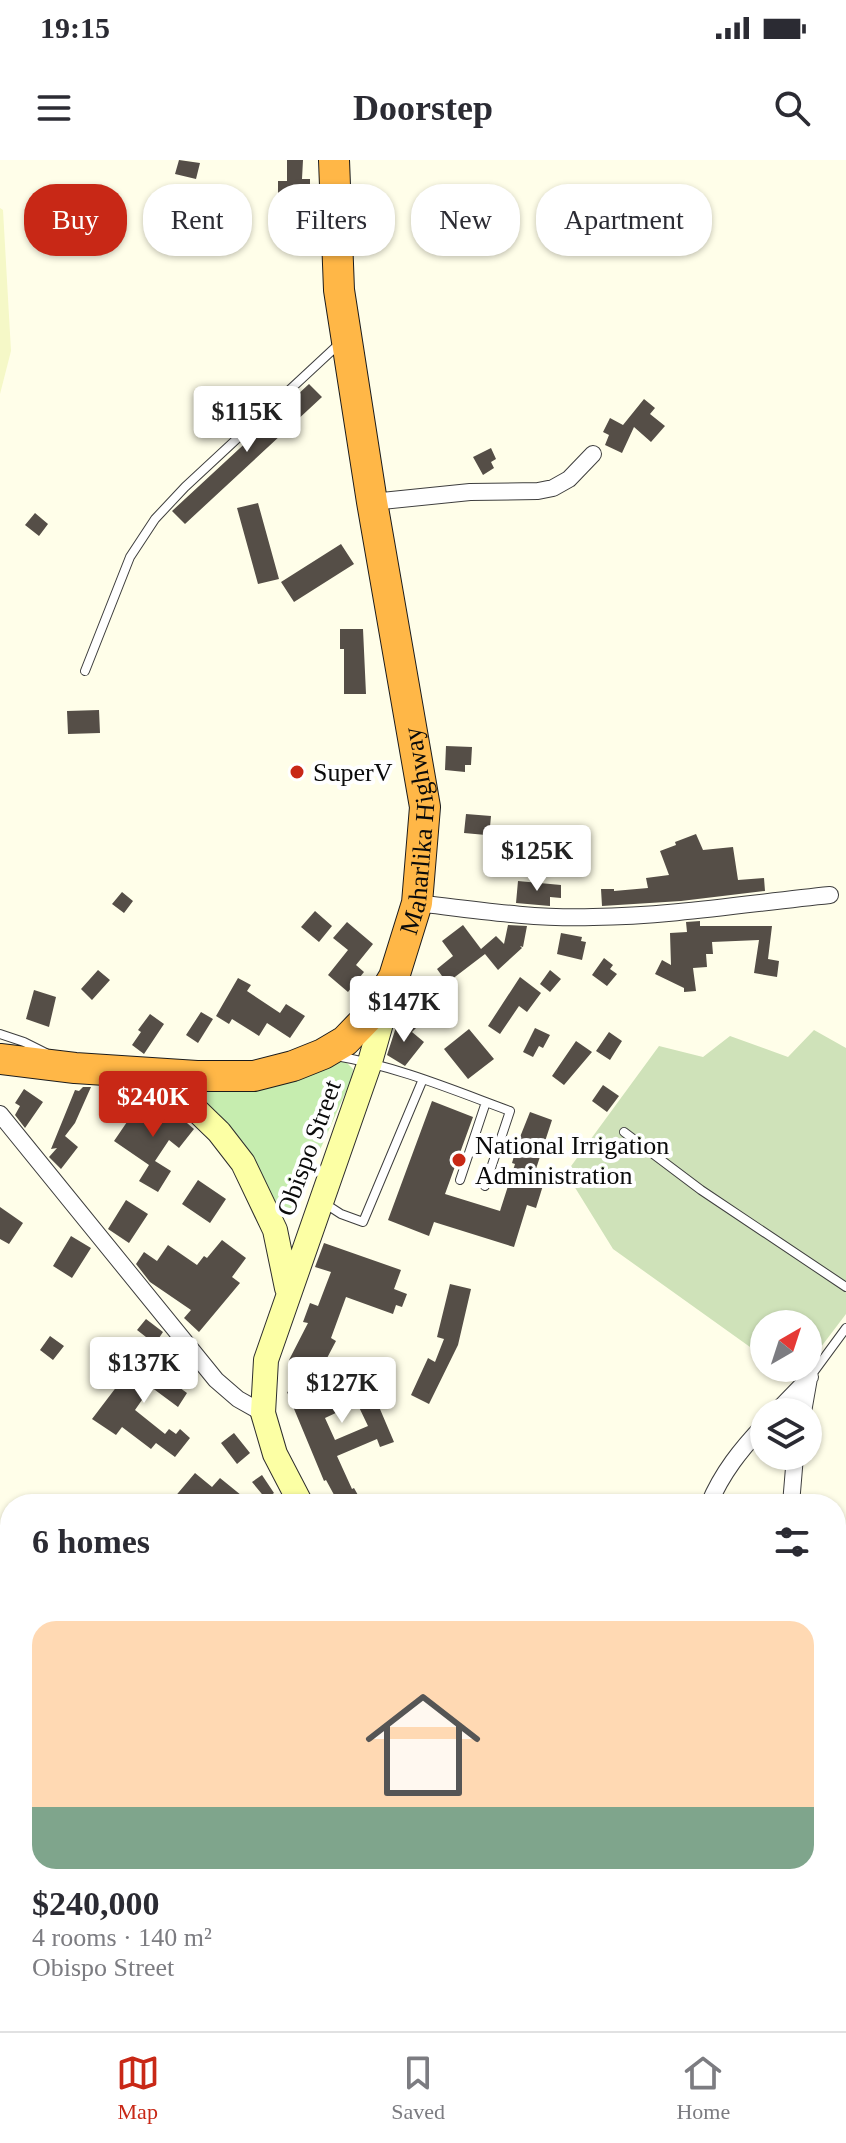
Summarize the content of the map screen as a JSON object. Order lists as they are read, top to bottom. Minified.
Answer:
{"streets":{"highway":["Maharlika Highway"],"street":["Obispo Street"]},"crossings":[["Maharlika Highway","Obispo Street"]],"places":["SuperV","National Irrigation Administration"],"north":"top right","page":{"status":"19:15","header":"Doorstep","chip":["Buy","Rent","Filters","New","Apartment"],"price":["$115K","$125K","$147K","$240K","$137K","$127K"],"heading":"6 homes","list":[{"name":"$240,000","note":"4 rooms · 140 m² · Obispo Street"}],"tabs":["Map","Saved","Home"]}}
